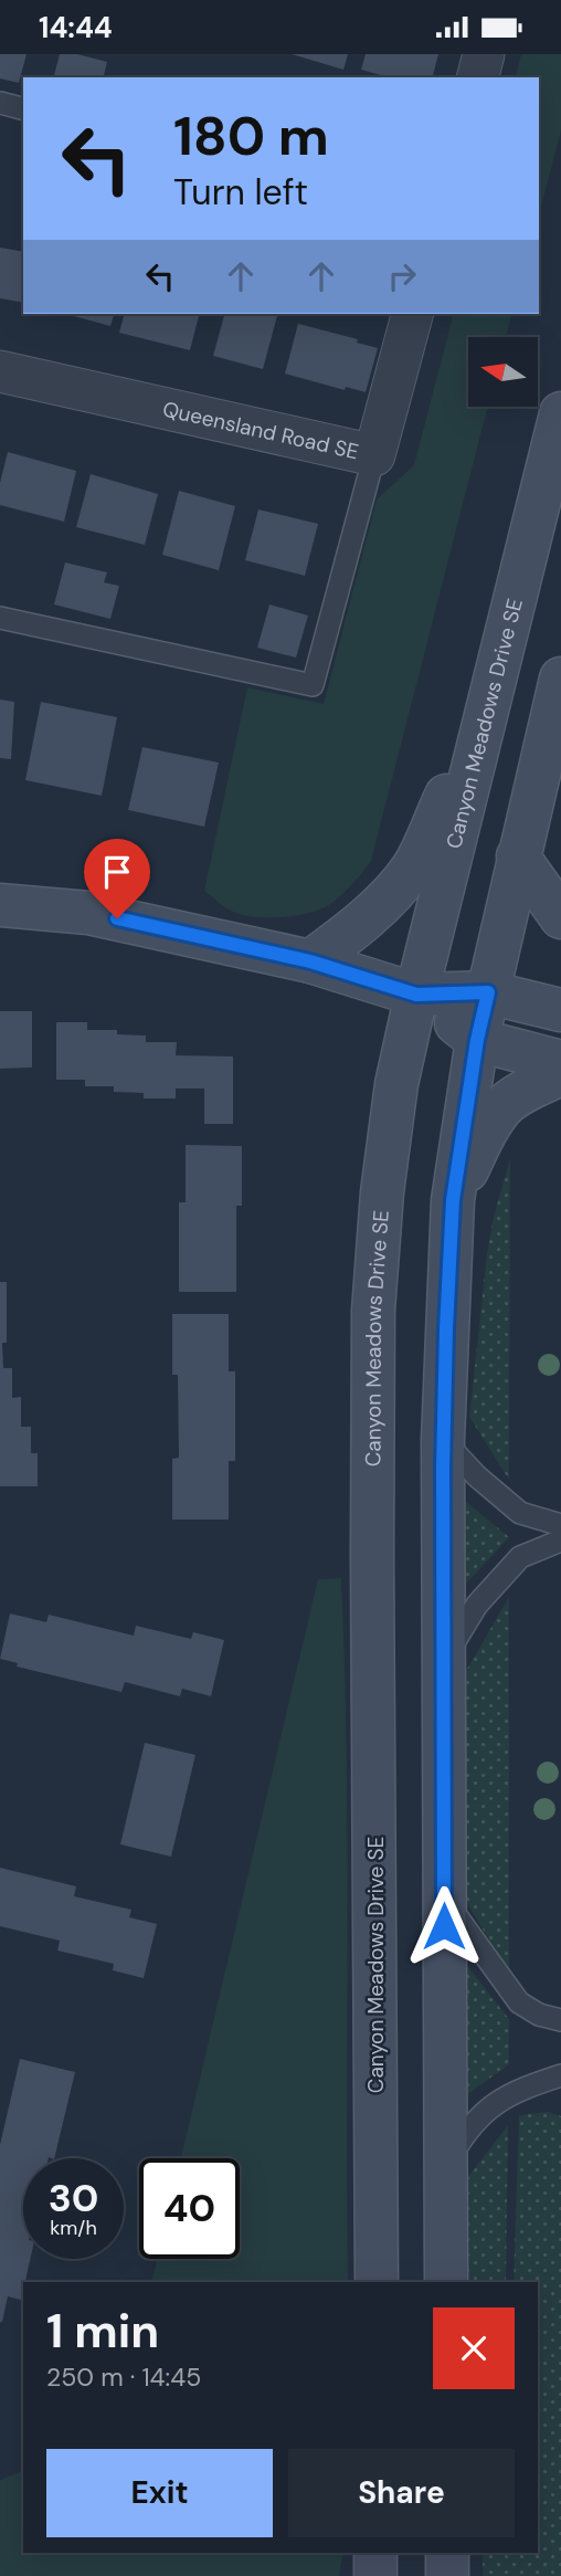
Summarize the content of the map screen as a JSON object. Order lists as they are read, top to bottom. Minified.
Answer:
{"streets":{"street":["Queensland Road SE","Canyon Meadows Drive SE"]},"north":"left","page":{"status":"14:44","turn":["180 m","Turn left"],"speed":"30 km/h","limit":"40","heading":["1 min","250 m · 14:45"],"buttons":["Exit","Share"]}}
